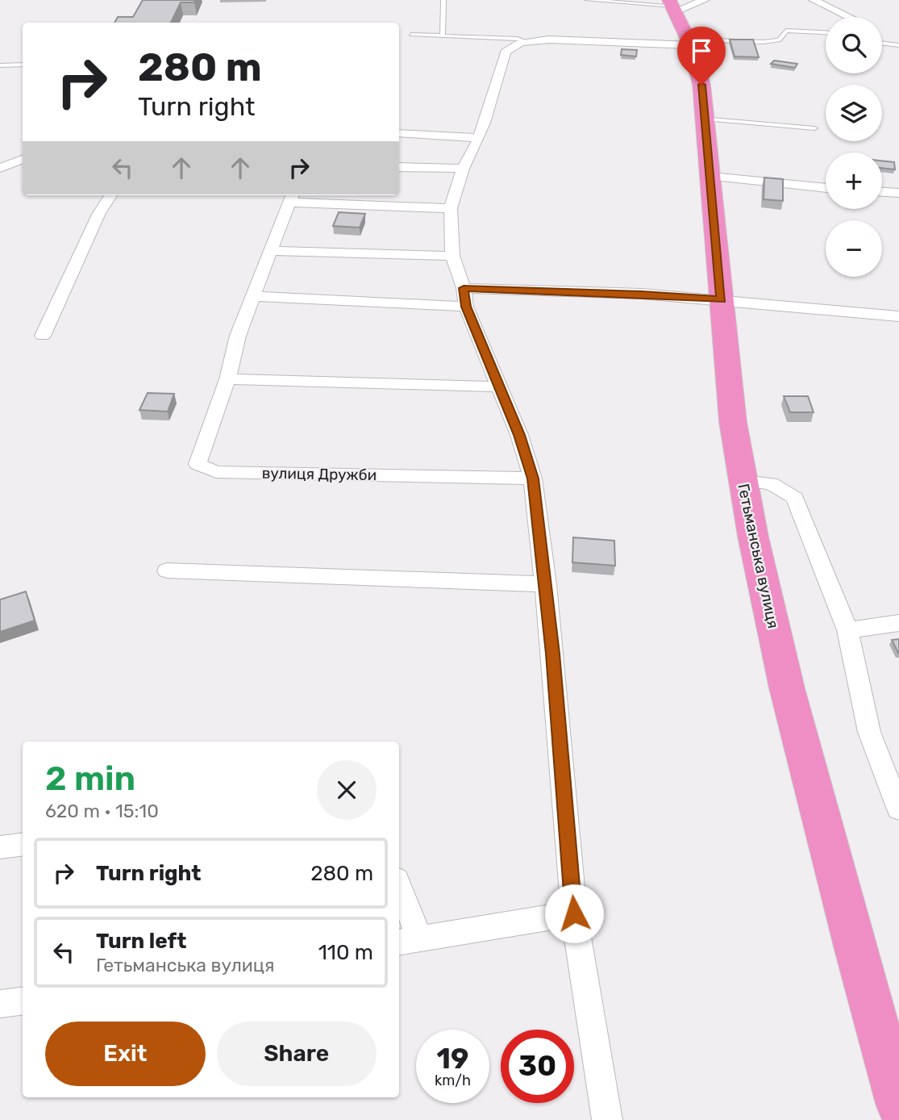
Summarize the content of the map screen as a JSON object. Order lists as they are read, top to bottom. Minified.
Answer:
{"streets":{"highway":["Гетьманська вулиця"],"street":["вулиця Дружби"]},"page":{"map_buttons":["+","−"],"turn":["280 m","Turn right"],"heading":["2 min","620 m · 15:10"],"list":[{"name":"Turn right","value":"280 m"},{"name":"Turn left","note":"Гетьманська вулиця","value":"110 m"}],"buttons":["Exit","Share"],"speed":"19 km/h","limit":"30"}}
